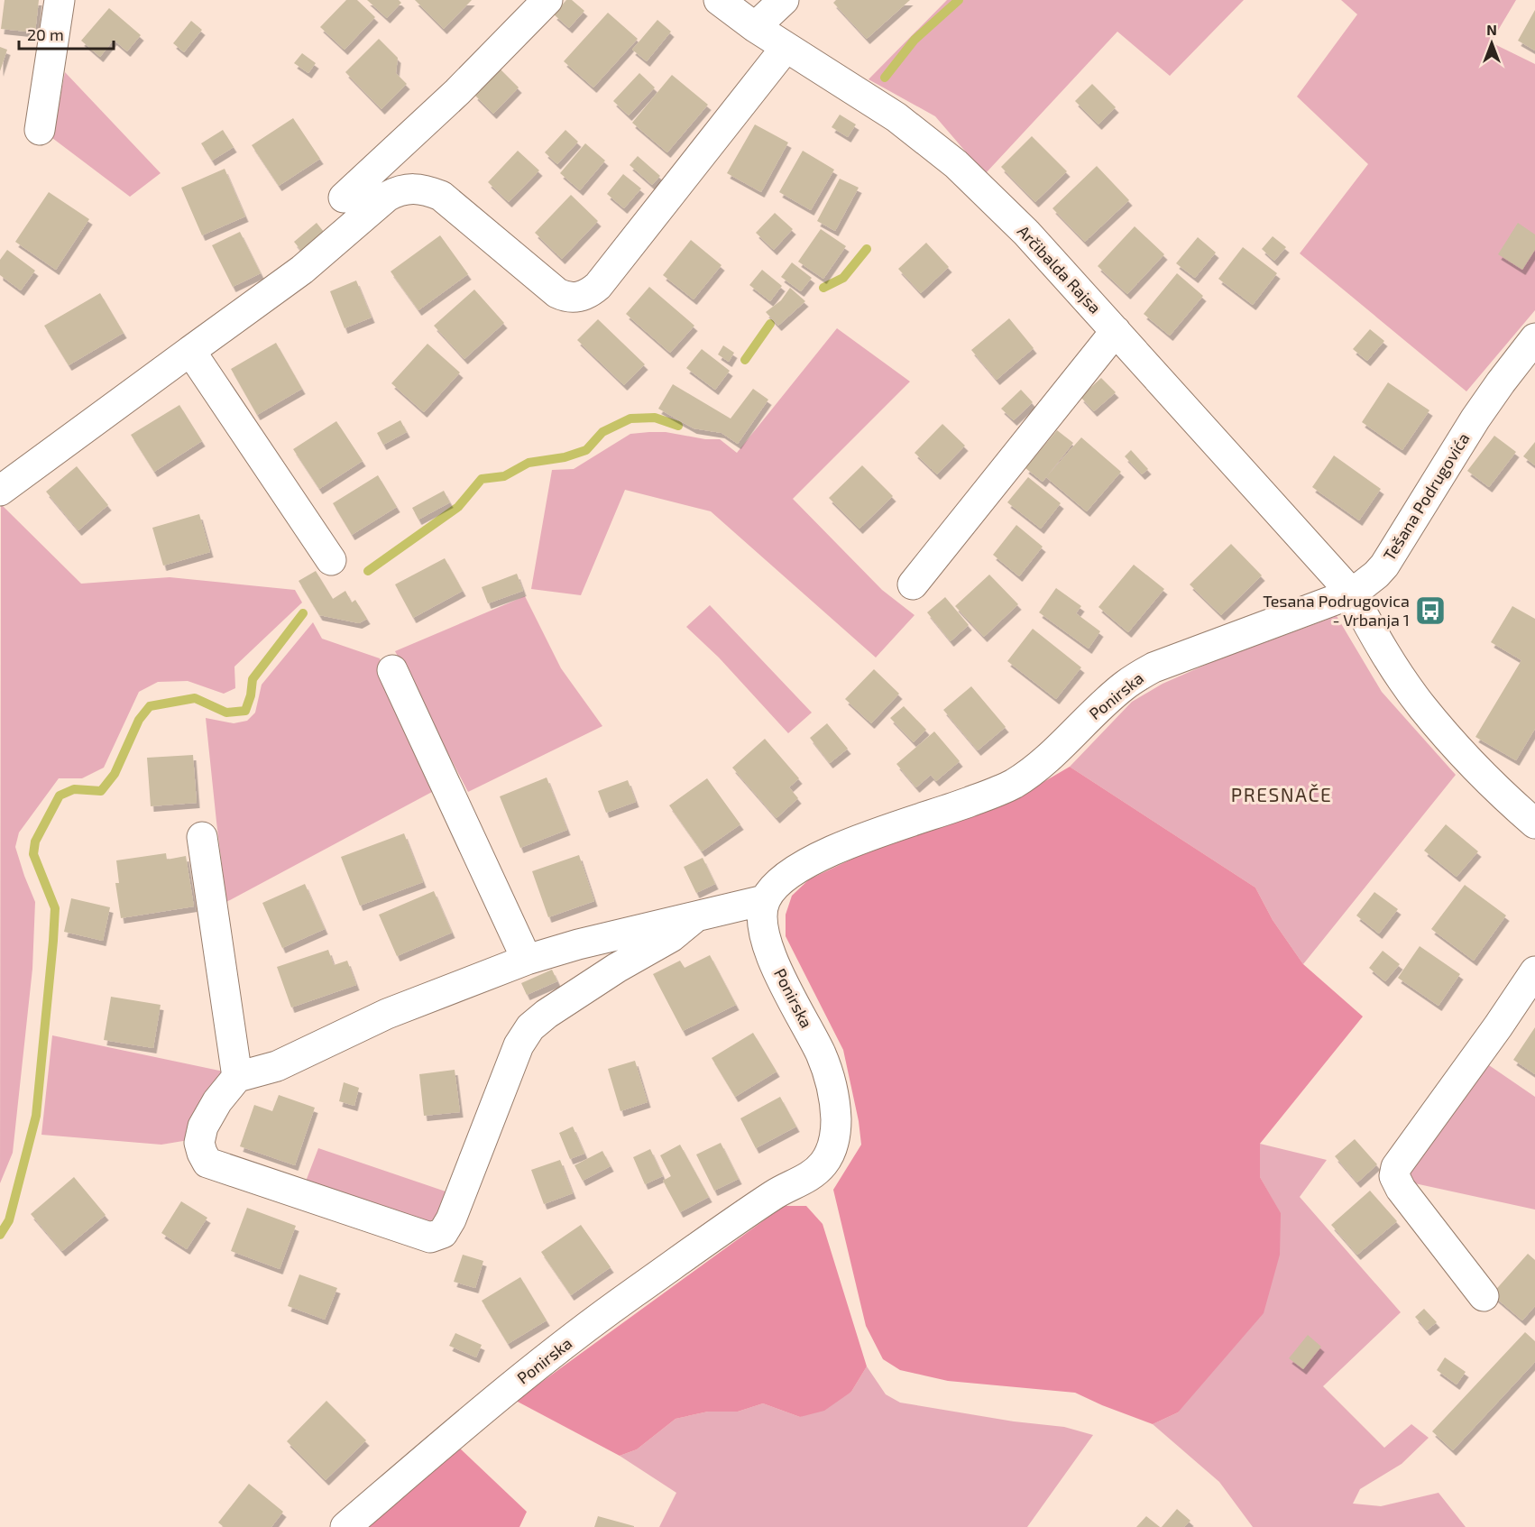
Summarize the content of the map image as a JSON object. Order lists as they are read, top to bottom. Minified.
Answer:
{"streets":{"street":["Arčibalda Rajsa","Tešana Podrugovića","Ponirska"]},"crossings":[["Arčibalda Rajsa","Tešana Podrugovića"],["Arčibalda Rajsa","Ponirska"],["Tešana Podrugovića","Ponirska"]],"districts":["PRESNAČE"],"places":{"bus stop":["Tesana Podrugovica - Vrbanja 1"]},"scale_bar":"20 m","north":"top"}
